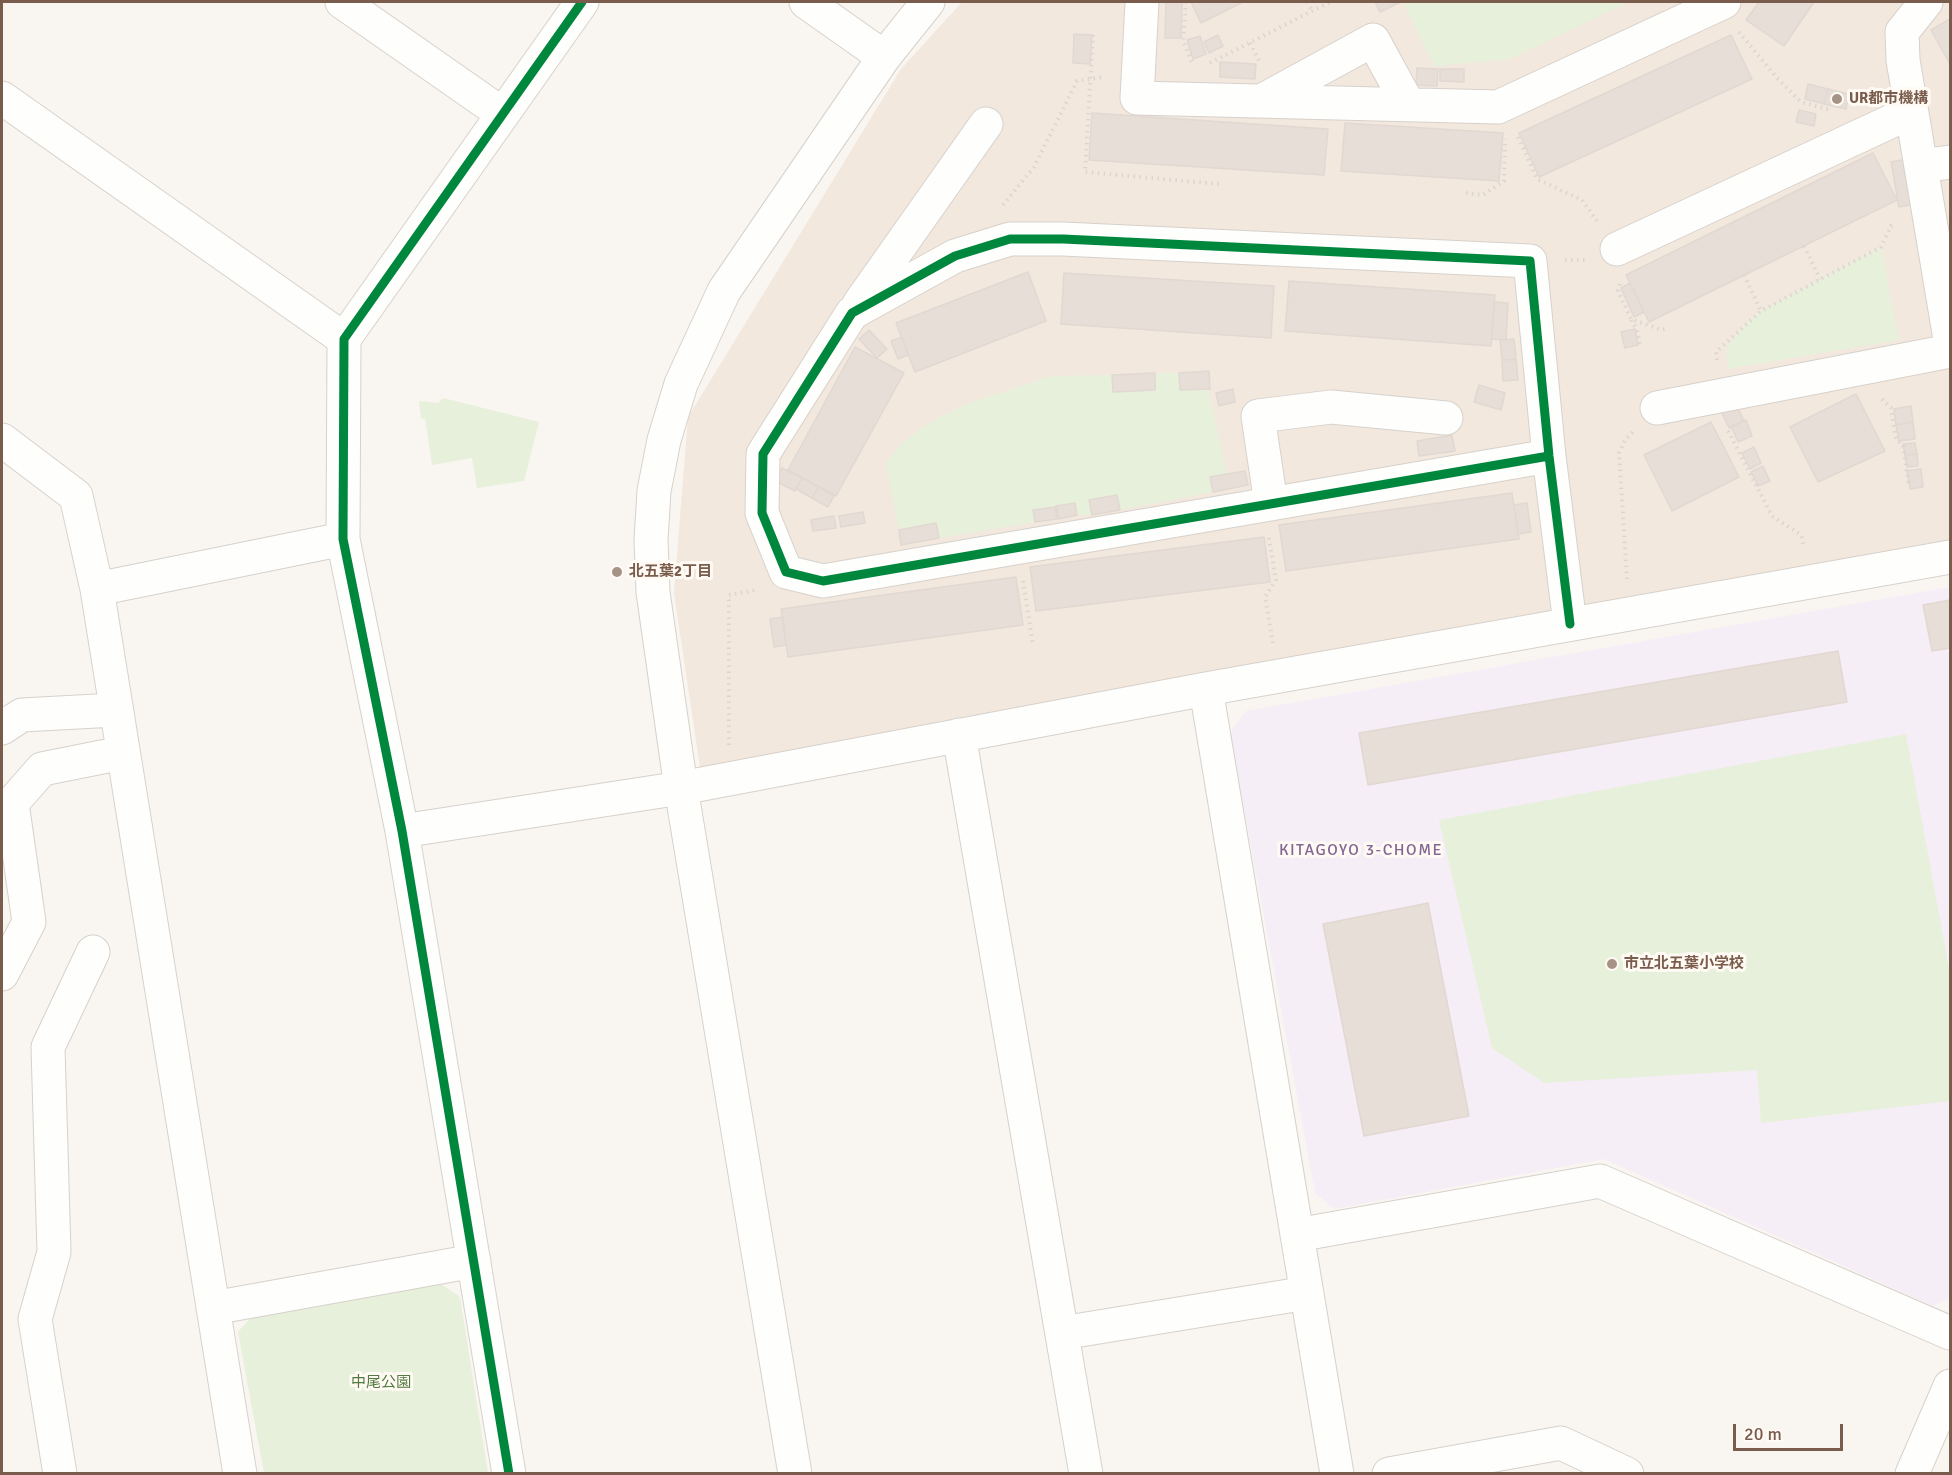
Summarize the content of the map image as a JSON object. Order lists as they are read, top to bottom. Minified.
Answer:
{"districts":["KITAGOYO 3-CHOME"],"parks":["中尾公園"],"places":["UR都市機構","北五葉2丁目","市立北五葉小学校"],"scale_bar":"20 m"}
